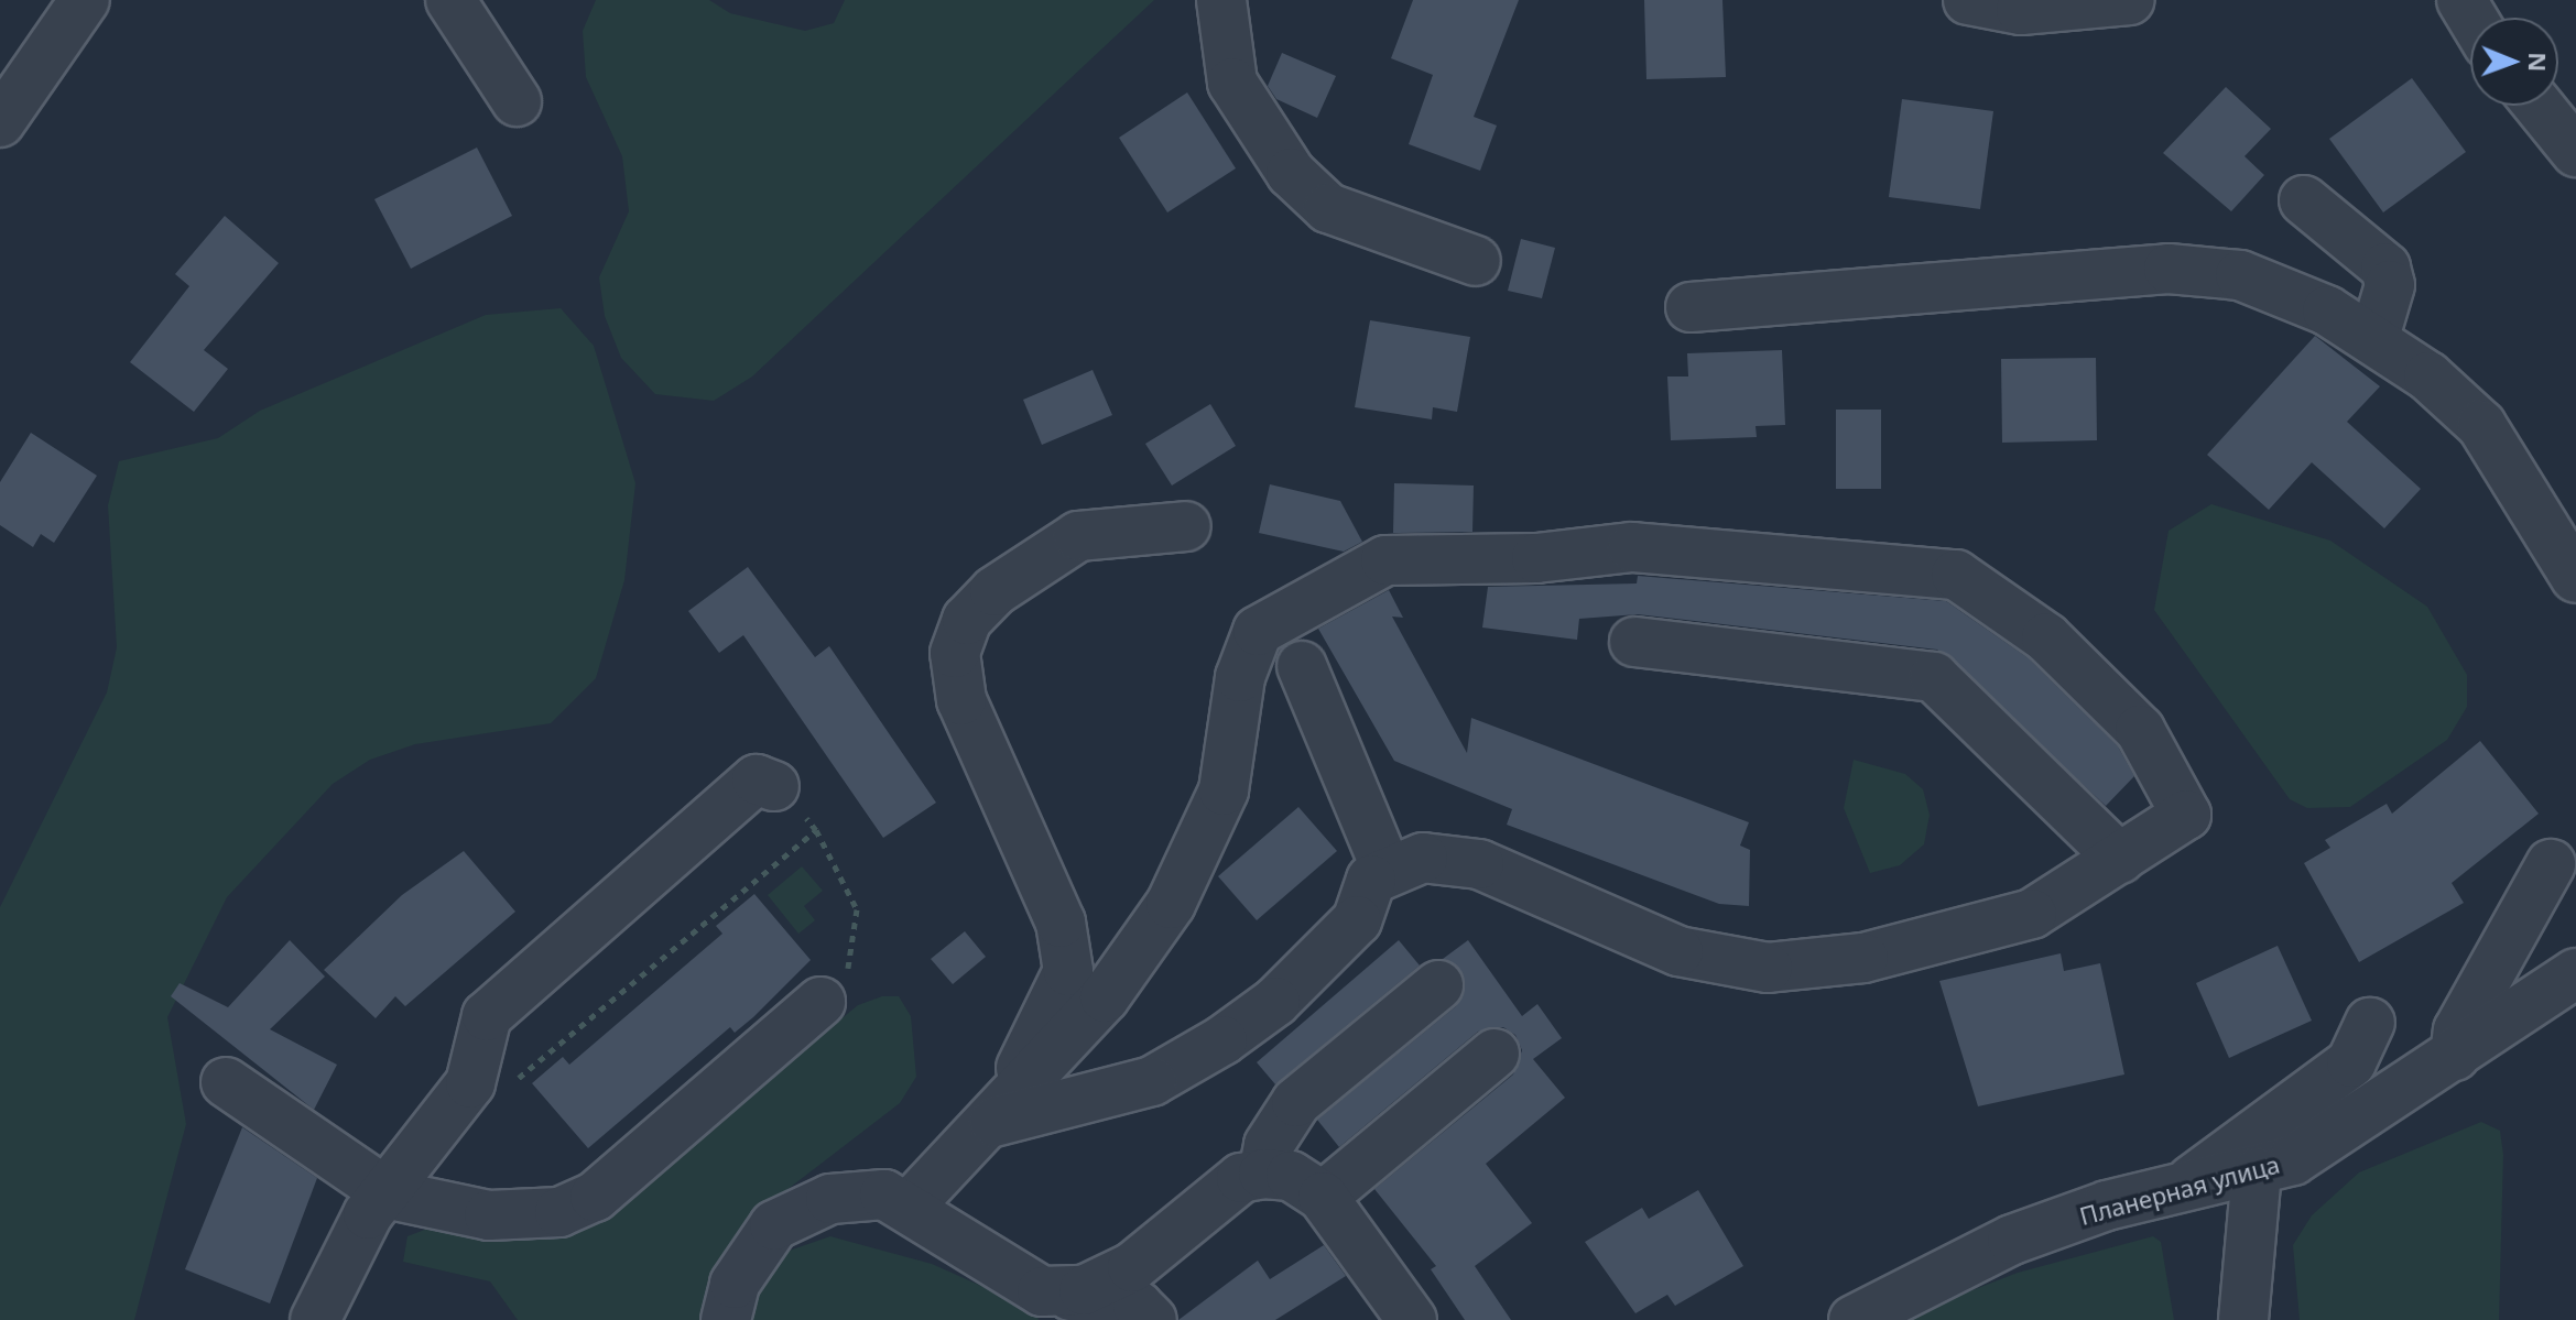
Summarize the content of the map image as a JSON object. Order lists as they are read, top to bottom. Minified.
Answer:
{"streets":{"street":["Планерная улица"]},"north":"right"}
